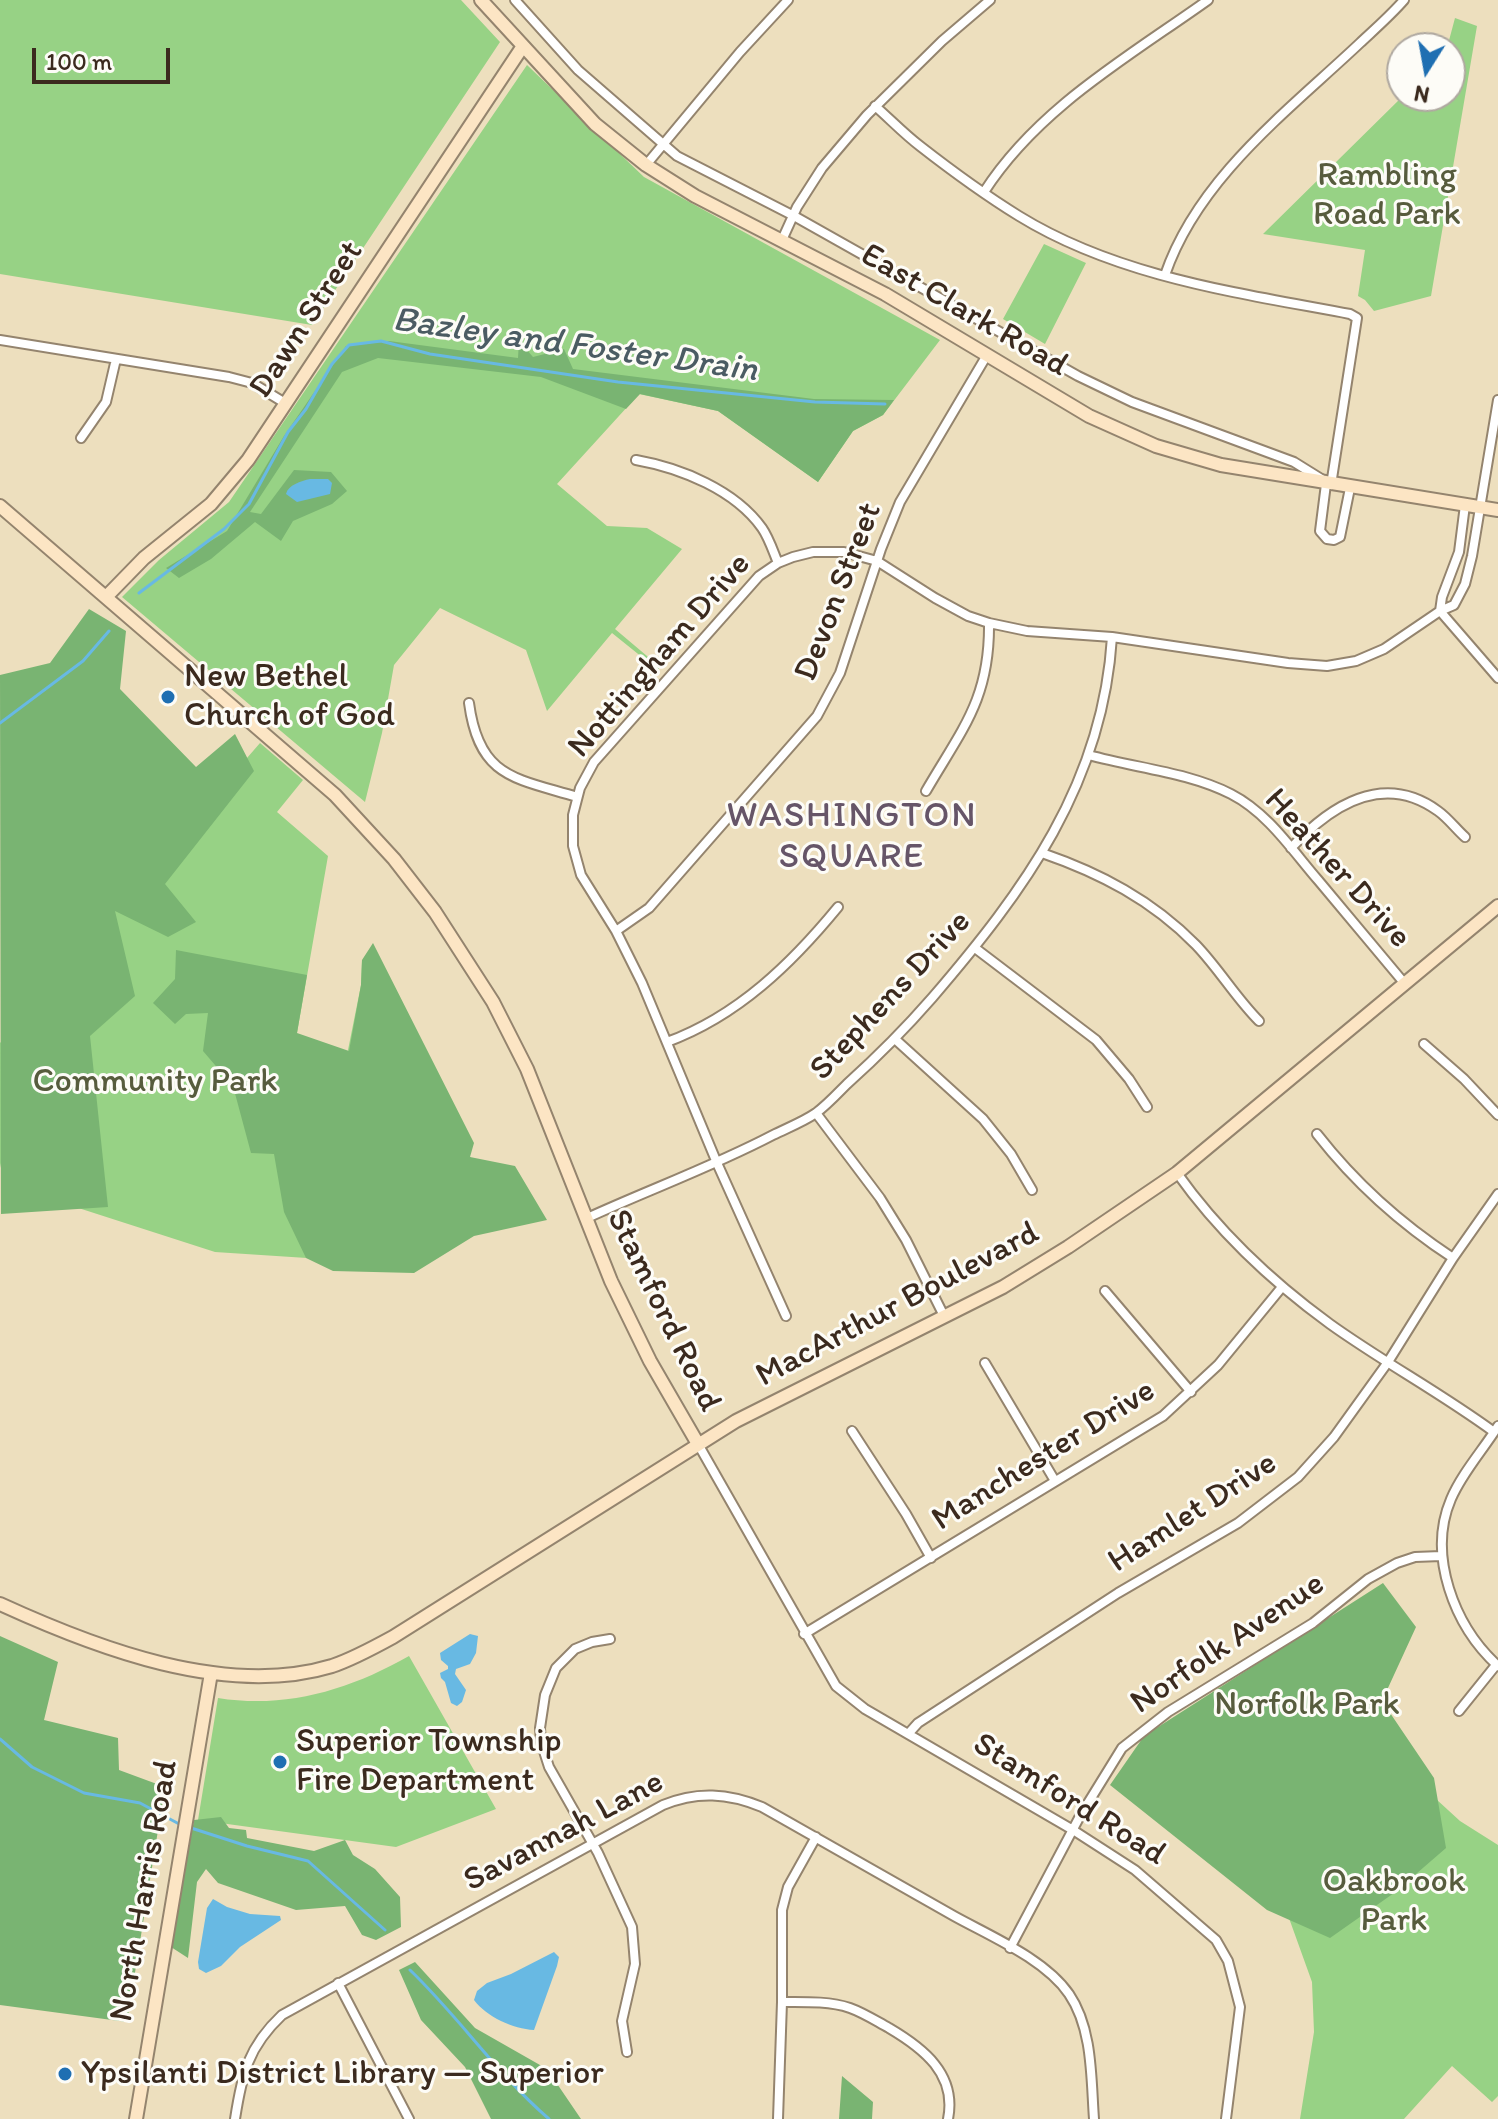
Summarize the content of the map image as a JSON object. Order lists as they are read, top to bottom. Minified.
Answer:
{"streets":{"street":["East Clark Road","Dawn Street","Devon Street","Nottingham Drive","Heather Drive","Stephens Drive","MacArthur Boulevard","Stamford Road","Manchester Drive","Hamlet Drive","Norfolk Avenue","Savannah Lane","North Harris Road"]},"crossings":[["East Clark Road","Dawn Street"],["East Clark Road","Devon Street"],["East Clark Road","Nottingham Drive"],["Dawn Street","Stamford Road"],["Devon Street","Nottingham Drive"],["Nottingham Drive","Stephens Drive"],["Heather Drive","Stephens Drive"],["Heather Drive","MacArthur Boulevard"],["Stephens Drive","Stamford Road"],["MacArthur Boulevard","Stamford Road"],["MacArthur Boulevard","North Harris Road"],["Stamford Road","Manchester Drive"],["Stamford Road","Hamlet Drive"],["Stamford Road","Norfolk Avenue"],["Norfolk Avenue","Savannah Lane"]],"districts":["WASHINGTON SQUARE"],"water":["Bazley and Foster Drain"],"parks":["Rambling Road Park","Community Park","Norfolk Park","Oakbrook Park"],"places":["New Bethel Church of God","Superior Township Fire Department","Ypsilanti District Library — Superior"],"scale_bar":"100 m","north":"bottom"}
